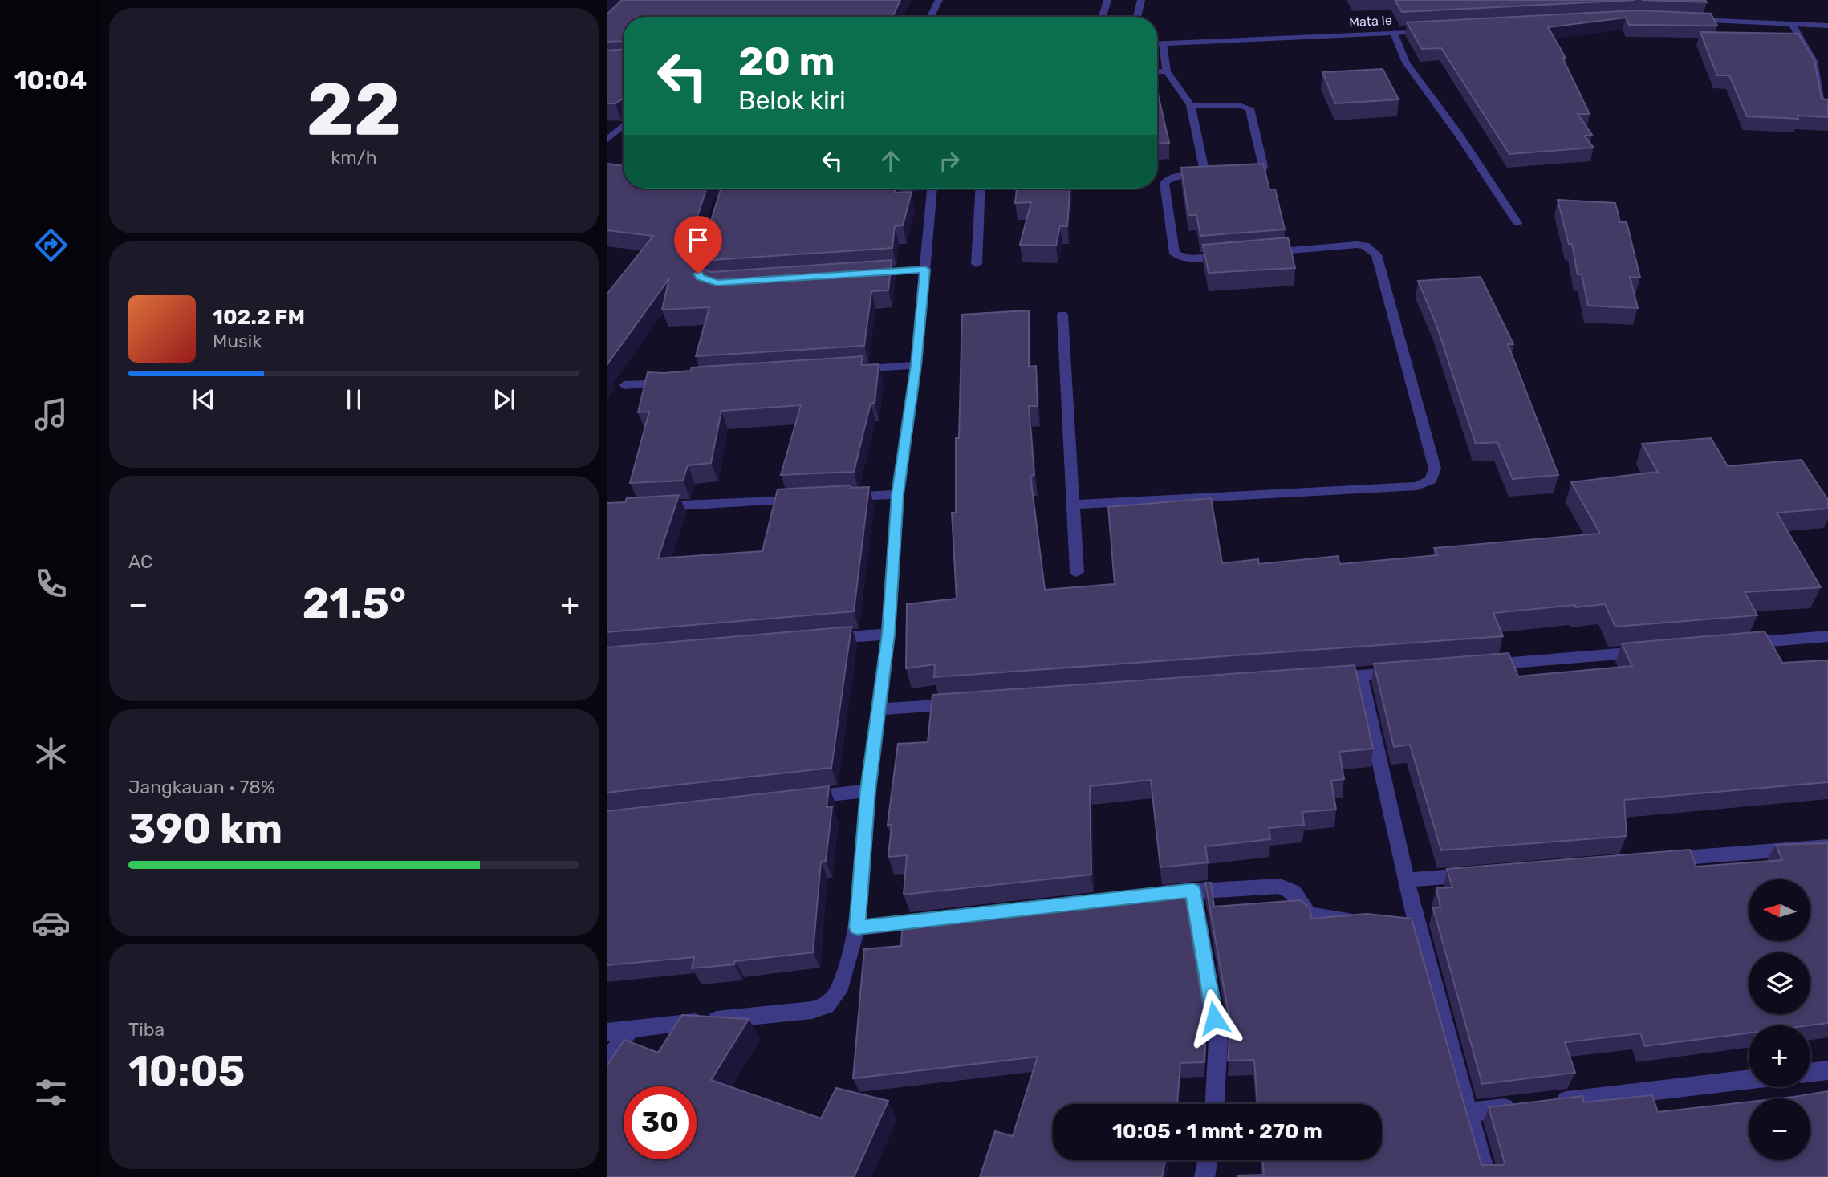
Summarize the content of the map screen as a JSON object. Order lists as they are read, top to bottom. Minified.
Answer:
{"streets":{"street":["Mata Ie"]},"north":"left","page":{"tabs":"10:04","tile":[["22","km/h"],"AC",["Jangkauan · 78%","390 km"],["Tiba","10:05"]],"turn":["20 m","Belok kiri"],"song":["102.2 FM","Musik"],"heat":["−","21.5°","+"],"map_buttons":["+","−"],"limit":"30","trip":"10:05 · 1 mnt · 270 m"}}
